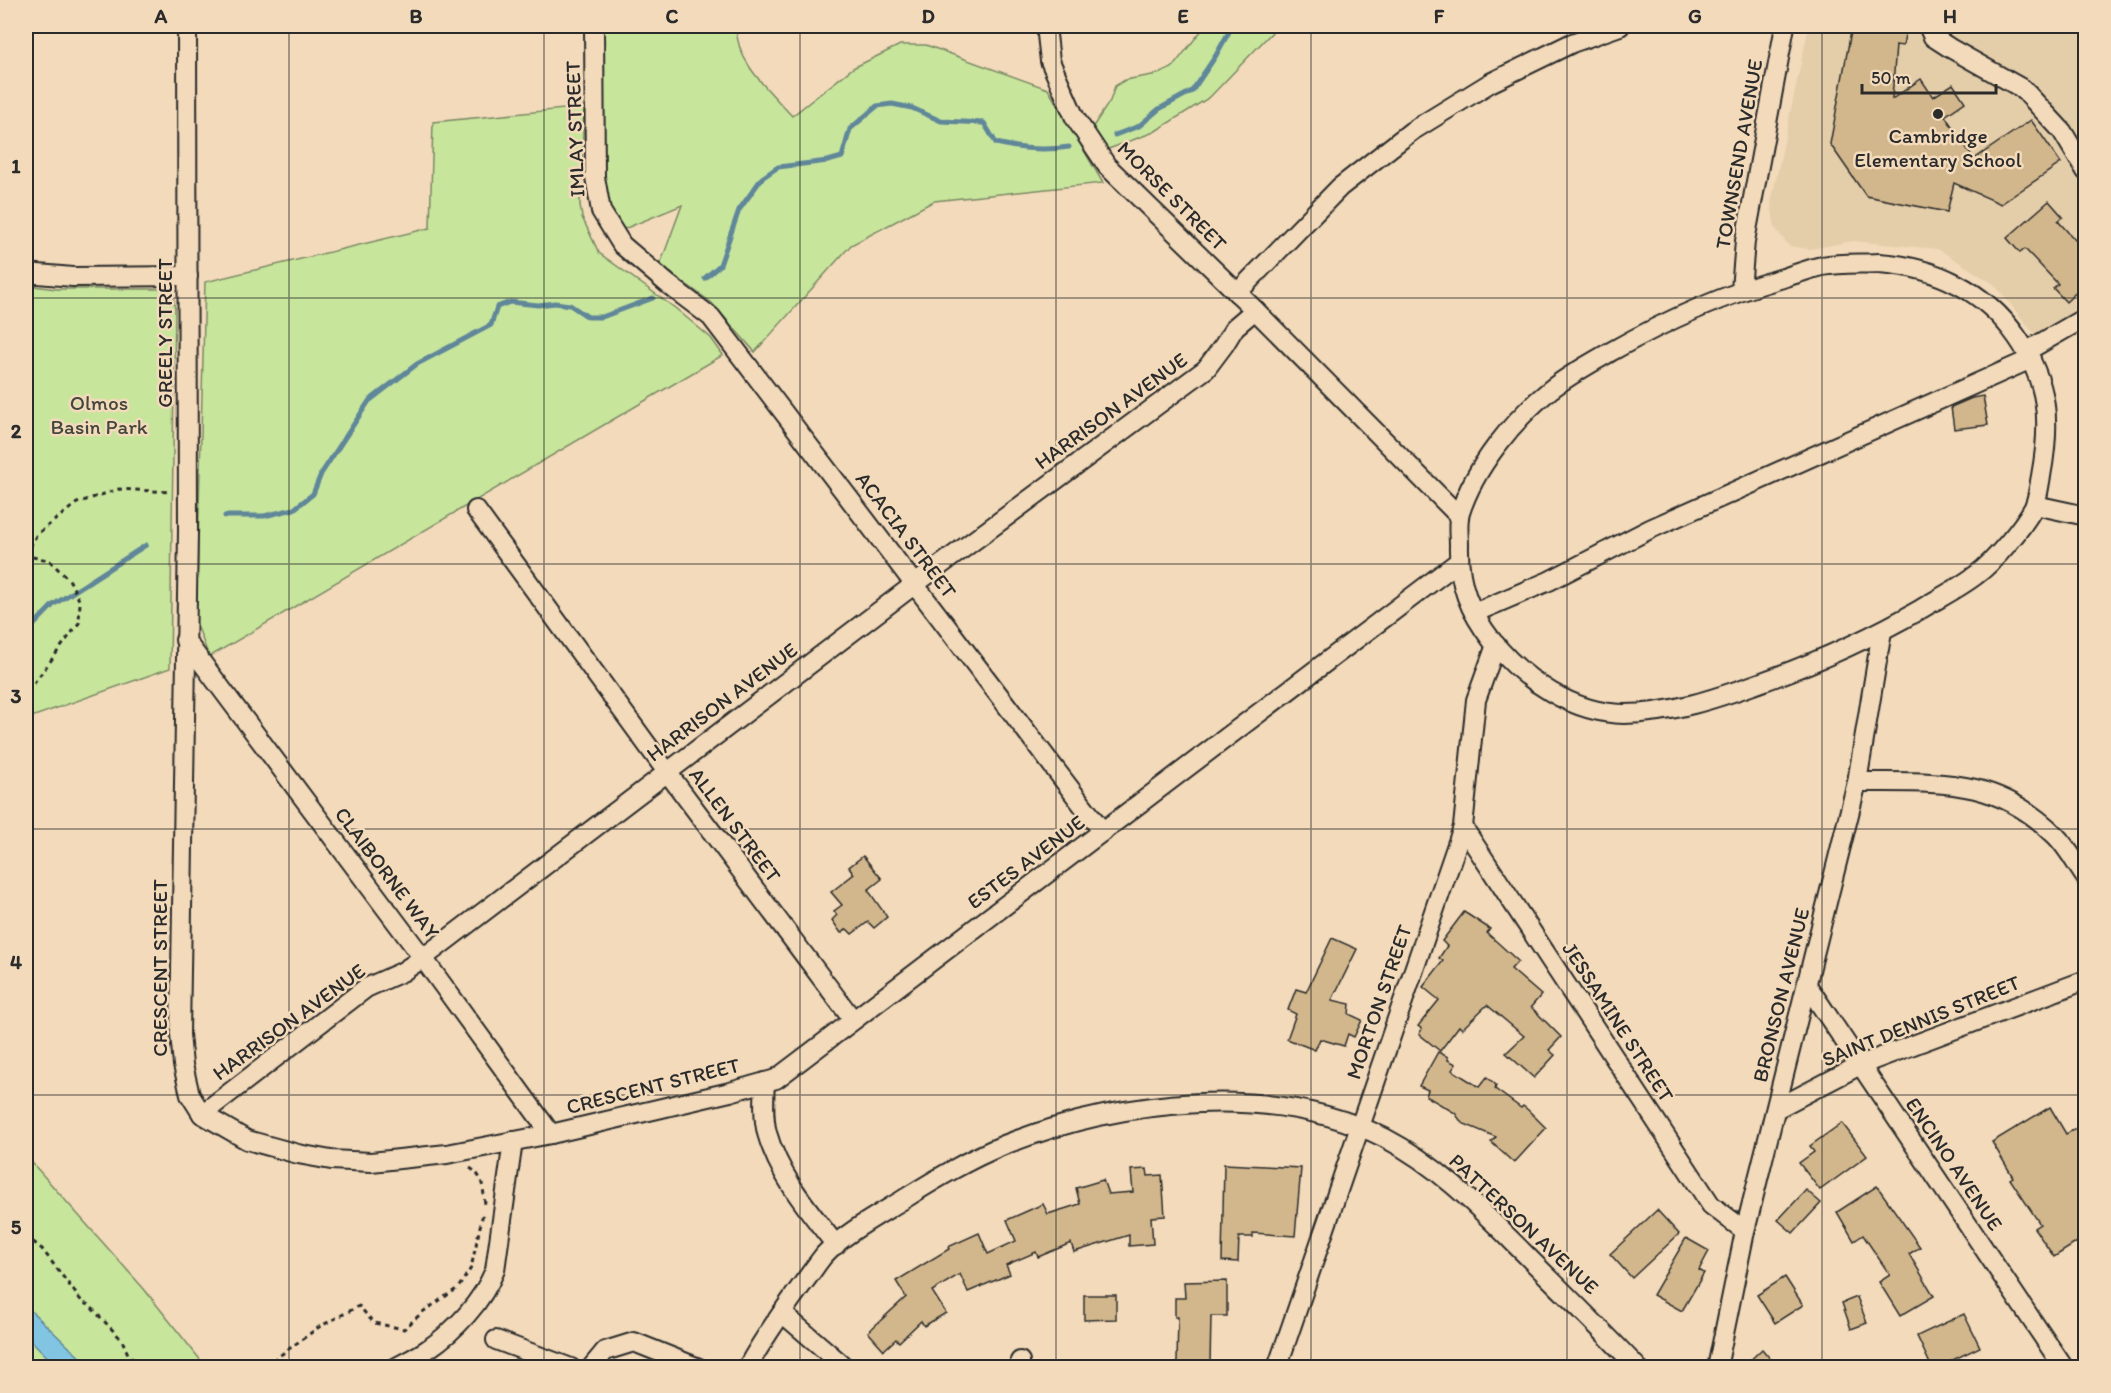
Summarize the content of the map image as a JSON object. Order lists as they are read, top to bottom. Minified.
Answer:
{"streets":{"street":["IMLAY STREET","TOWNSEND AVENUE","MORSE STREET","GREELY STREET","HARRISON AVENUE","ACACIA STREET","ALLEN STREET","ESTES AVENUE","CLAIBORNE WAY","CRESCENT STREET","BRONSON AVENUE","MORTON STREET","SAINT DENNIS STREET","JESSAMINE STREET","ENCINO AVENUE","PATTERSON AVENUE"]},"crossings":[["IMLAY STREET","ACACIA STREET"],["MORSE STREET","HARRISON AVENUE"],["GREELY STREET","CLAIBORNE WAY"],["GREELY STREET","CRESCENT STREET"],["HARRISON AVENUE","ACACIA STREET"],["HARRISON AVENUE","ALLEN STREET"],["HARRISON AVENUE","CLAIBORNE WAY"],["HARRISON AVENUE","CRESCENT STREET"],["ACACIA STREET","ESTES AVENUE"],["ALLEN STREET","ESTES AVENUE"],["ESTES AVENUE","CRESCENT STREET"],["CLAIBORNE WAY","CRESCENT STREET"],["BRONSON AVENUE","SAINT DENNIS STREET"],["BRONSON AVENUE","JESSAMINE STREET"],["BRONSON AVENUE","ENCINO AVENUE"],["MORTON STREET","JESSAMINE STREET"],["MORTON STREET","PATTERSON AVENUE"],["SAINT DENNIS STREET","ENCINO AVENUE"]],"parks":["Olmos Basin Park"],"places":["Cambridge Elementary School"],"scale_bar":"50 m","grid":{"columns":["A","B","C","D","E","F","G","H"],"rows":["1","2","3","4","5"]}}
